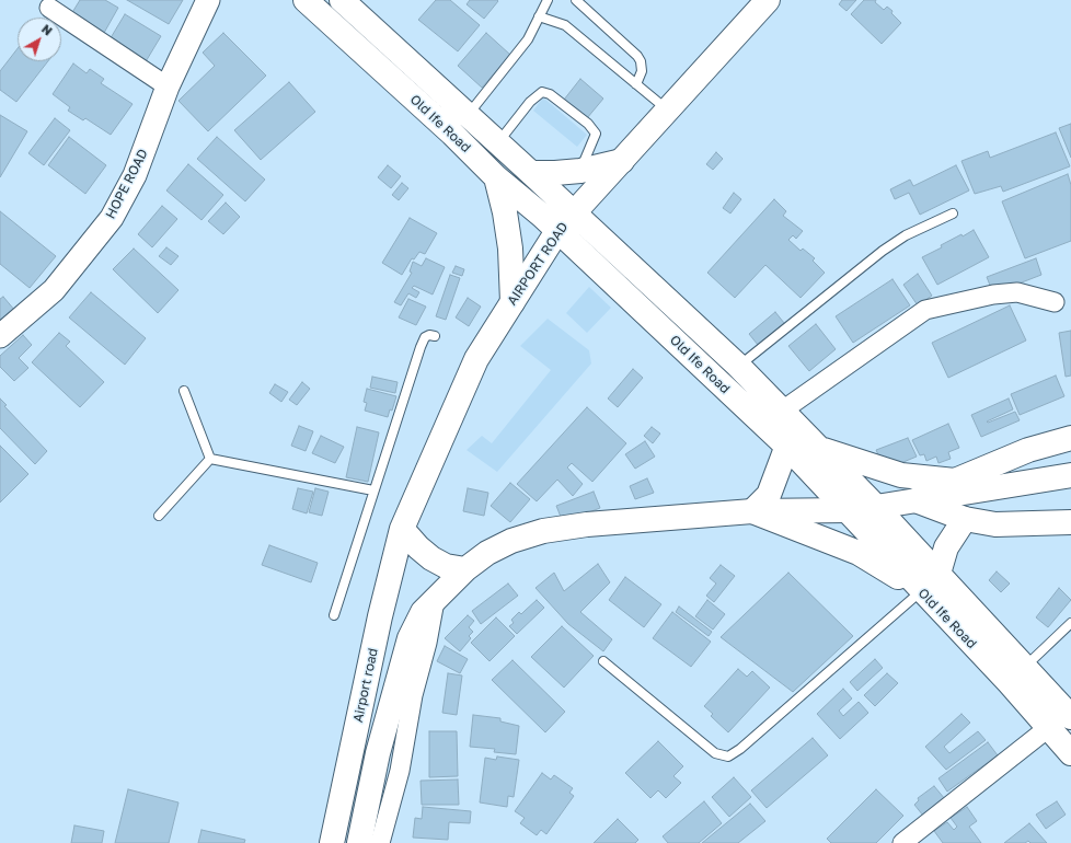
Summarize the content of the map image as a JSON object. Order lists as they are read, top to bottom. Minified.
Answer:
{"streets":{"main road":["Old Ife Road","AIRPORT ROAD","Airport road"],"street":["HOPE ROAD"]},"crossings":[["Old Ife Road","AIRPORT ROAD"],["AIRPORT ROAD","Airport road"]],"north":"top right"}
